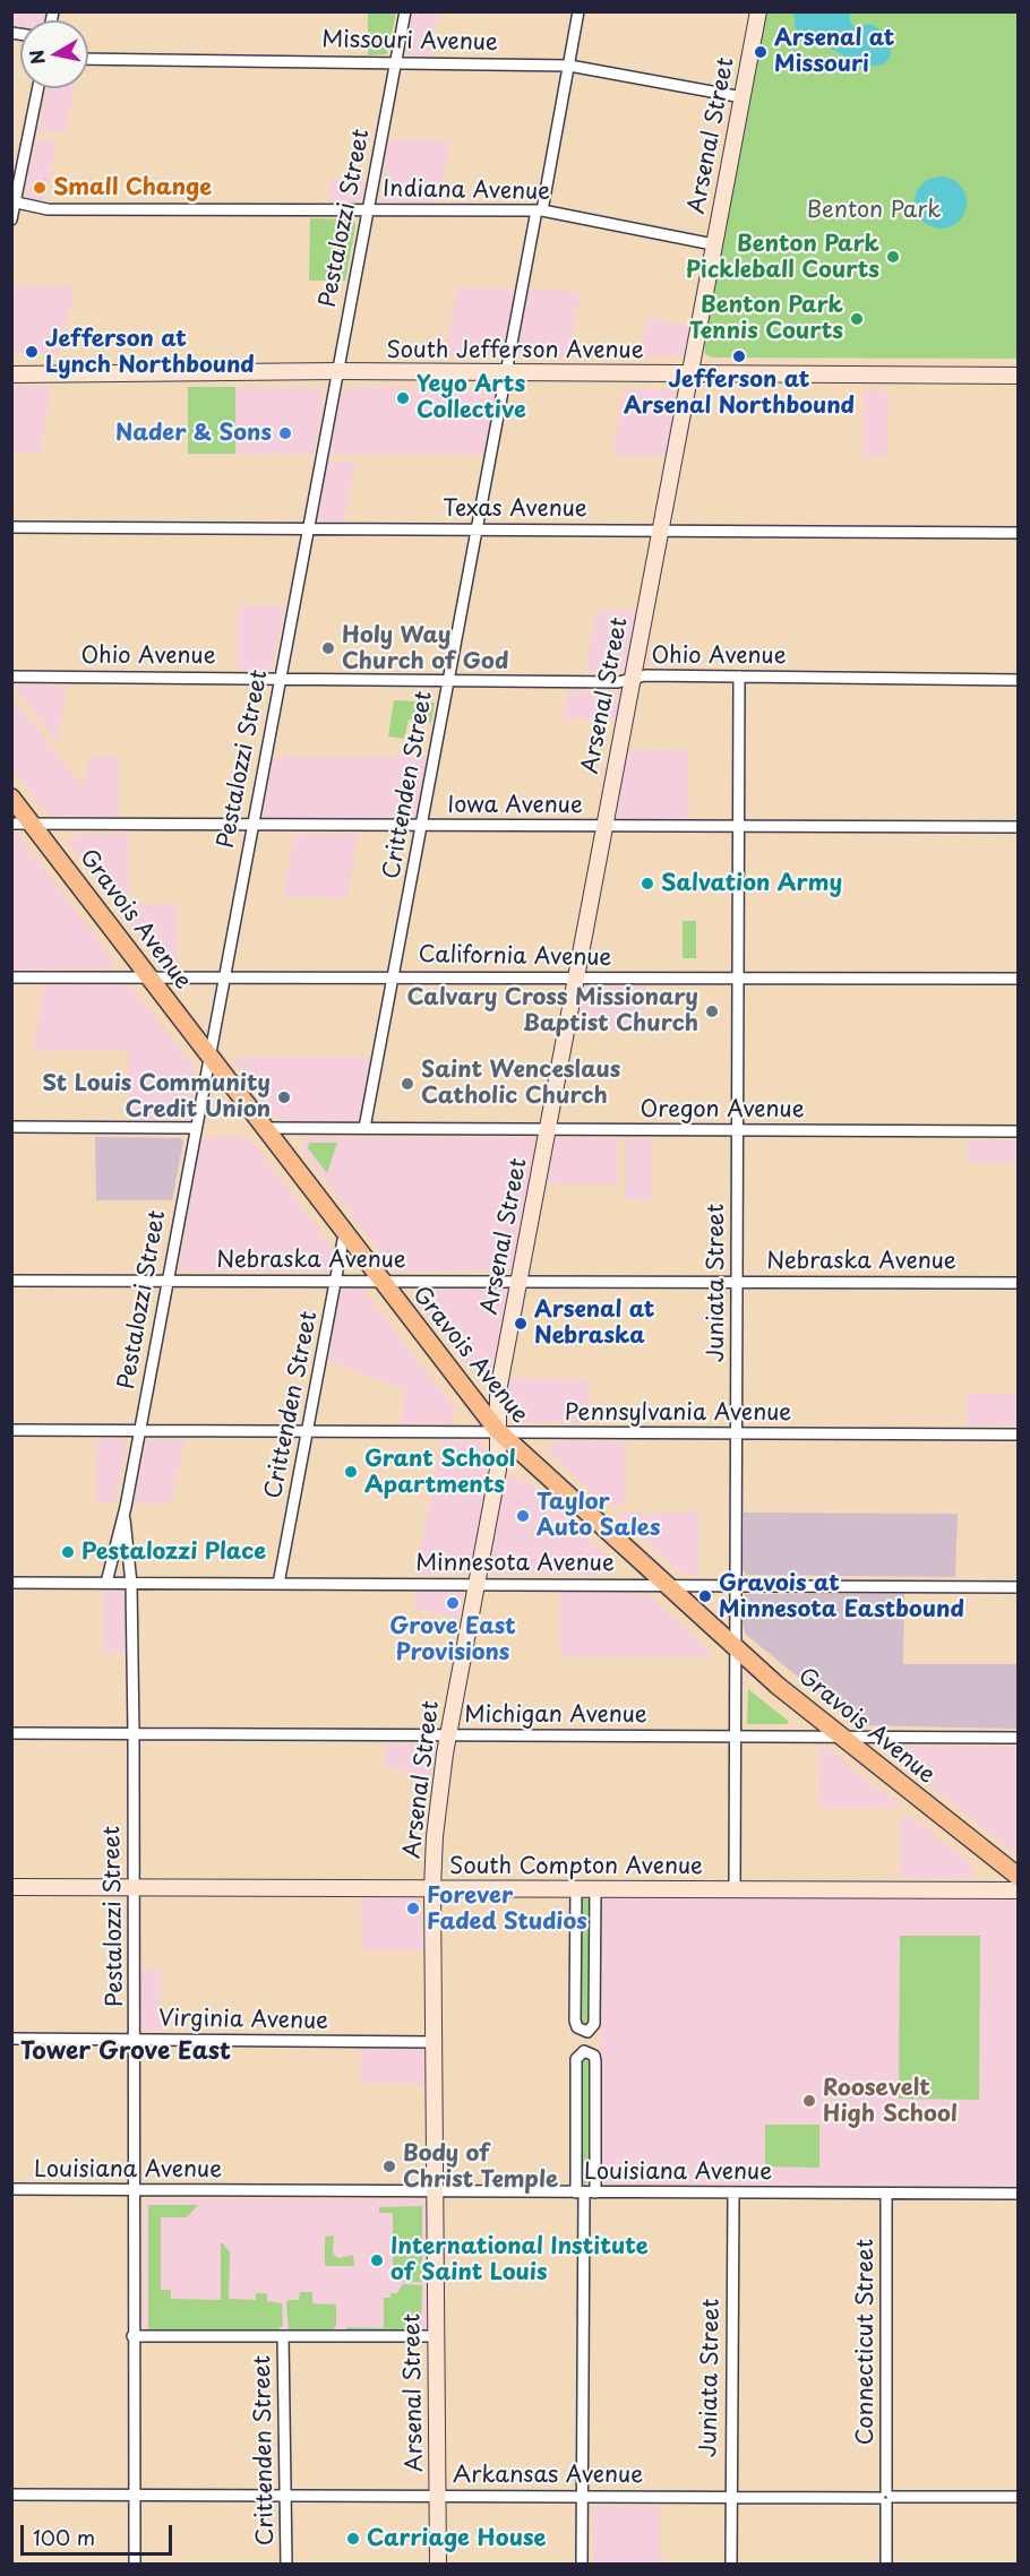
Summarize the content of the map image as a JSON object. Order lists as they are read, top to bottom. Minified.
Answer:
{"streets":{"main road":["Arsenal Street","South Jefferson Avenue","Gravois Avenue","South Compton Avenue"],"street":["Missouri Avenue","Indiana Avenue","Pestalozzi Street","Texas Avenue","Ohio Avenue","Crittenden Street","Iowa Avenue","California Avenue","Oregon Avenue","Nebraska Avenue","Juniata Street","Pennsylvania Avenue","Minnesota Avenue","Michigan Avenue","Virginia Avenue","Louisiana Avenue","Connecticut Street","Arkansas Avenue"]},"crossings":[["Missouri Avenue","Arsenal Street"],["Missouri Avenue","Pestalozzi Street"],["Missouri Avenue","Crittenden Street"],["Arsenal Street","Indiana Avenue"],["Arsenal Street","South Jefferson Avenue"],["Arsenal Street","Texas Avenue"],["Arsenal Street","Ohio Avenue"],["Arsenal Street","Iowa Avenue"],["Arsenal Street","Gravois Avenue"],["Arsenal Street","California Avenue"],["Arsenal Street","Oregon Avenue"],["Arsenal Street","Nebraska Avenue"],["Arsenal Street","Pennsylvania Avenue"],["Arsenal Street","Minnesota Avenue"],["Arsenal Street","Michigan Avenue"],["Arsenal Street","South Compton Avenue"],["Arsenal Street","Virginia Avenue"],["Arsenal Street","Louisiana Avenue"],["Arsenal Street","Arkansas Avenue"],["Indiana Avenue","Pestalozzi Street"],["Indiana Avenue","Crittenden Street"],["Pestalozzi Street","South Jefferson Avenue"],["Pestalozzi Street","Texas Avenue"],["Pestalozzi Street","Ohio Avenue"],["Pestalozzi Street","Iowa Avenue"],["Pestalozzi Street","Gravois Avenue"],["Pestalozzi Street","California Avenue"],["Pestalozzi Street","Nebraska Avenue"],["Pestalozzi Street","Pennsylvania Avenue"],["Pestalozzi Street","Minnesota Avenue"],["Pestalozzi Street","Michigan Avenue"],["Pestalozzi Street","South Compton Avenue"],["Pestalozzi Street","Virginia Avenue"],["Pestalozzi Street","Louisiana Avenue"],["Pestalozzi Street","Arkansas Avenue"],["South Jefferson Avenue","Crittenden Street"],["Texas Avenue","Crittenden Street"],["Ohio Avenue","Crittenden Street"],["Ohio Avenue","Juniata Street"],["Crittenden Street","Iowa Avenue"],["Crittenden Street","Gravois Avenue"],["Crittenden Street","California Avenue"],["Crittenden Street","Oregon Avenue"],["Crittenden Street","Nebraska Avenue"],["Crittenden Street","Pennsylvania Avenue"],["Crittenden Street","Minnesota Avenue"],["Crittenden Street","Arkansas Avenue"],["Iowa Avenue","Gravois Avenue"],["Iowa Avenue","Juniata Street"],["Gravois Avenue","California Avenue"],["Gravois Avenue","Oregon Avenue"],["Gravois Avenue","Nebraska Avenue"],["Gravois Avenue","Juniata Street"],["Gravois Avenue","Pennsylvania Avenue"],["Gravois Avenue","Minnesota Avenue"],["Gravois Avenue","Michigan Avenue"],["California Avenue","Juniata Street"],["Oregon Avenue","Juniata Street"],["Nebraska Avenue","Juniata Street"],["Juniata Street","Pennsylvania Avenue"],["Juniata Street","Minnesota Avenue"],["Juniata Street","Michigan Avenue"],["Juniata Street","South Compton Avenue"],["Juniata Street","Louisiana Avenue"],["Juniata Street","Arkansas Avenue"],["Louisiana Avenue","Connecticut Street"],["Connecticut Street","Arkansas Avenue"]],"districts":["Tower Grove East"],"parks":["Benton Park"],"places":["Arsenal at Missouri","Small Change","Benton Park Pickleball Courts","Benton Park Tennis Courts","Jefferson at Lynch Northbound","Jefferson at Arsenal Northbound","Yeyo Arts Collective","Nader & Sons","Holy Way Church of God","Salvation Army","Calvary Cross Missionary Baptist Church","Saint Wenceslaus Catholic Church","St Louis Community Credit Union","Arsenal at Nebraska","Grant School Apartments","Taylor Auto Sales","Pestalozzi Place","Gravois at Minnesota Eastbound","Grove East Provisions","Forever Faded Studios","Roosevelt High School","Body of Christ Temple","International Institute of Saint Louis","Carriage House"],"scale_bar":"100 m","north":"left"}
